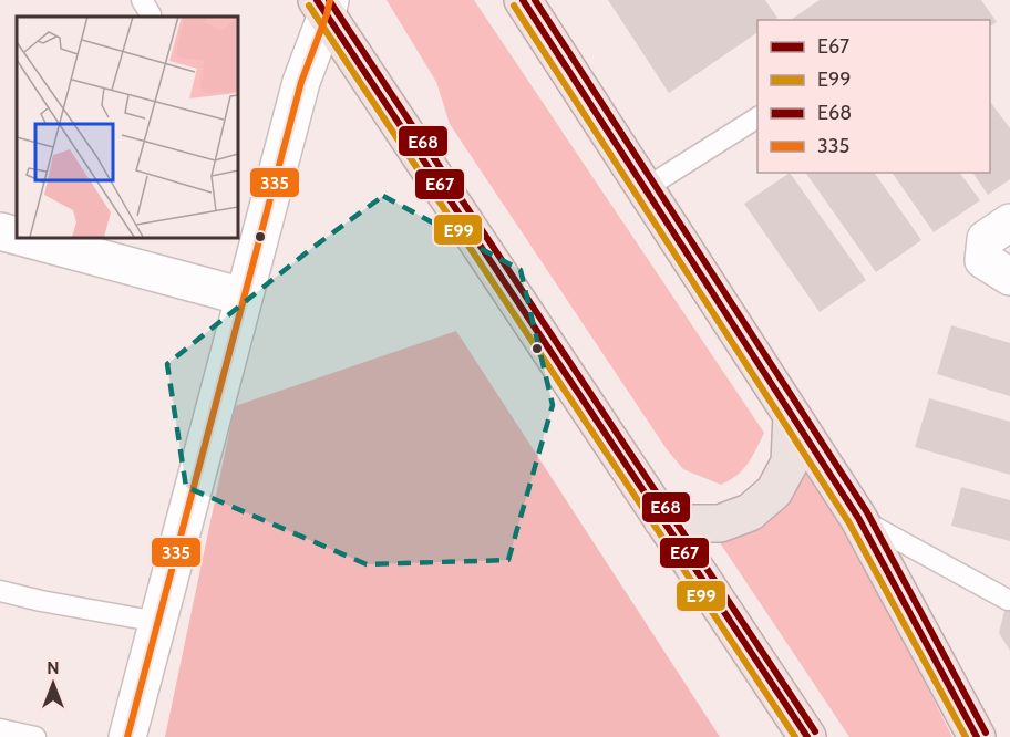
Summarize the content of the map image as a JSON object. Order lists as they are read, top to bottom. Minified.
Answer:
{"lines":["transit line E67","transit line E68","transit line 335","transit line E99"],"legend":["E67","E99","E68","335"],"north":"top"}
